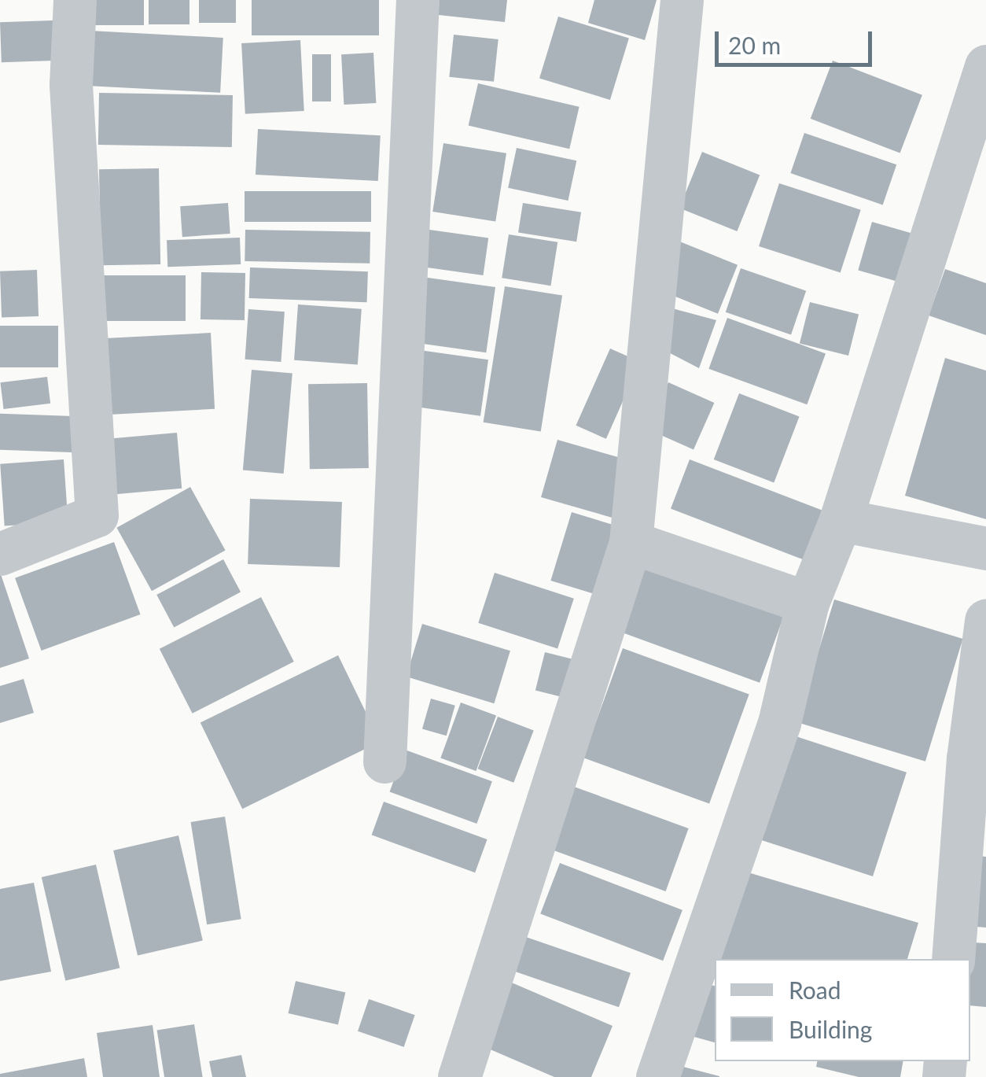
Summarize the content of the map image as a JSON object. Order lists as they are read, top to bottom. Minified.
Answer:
{"legend":["Road","Building"],"scale_bar":"20 m"}
